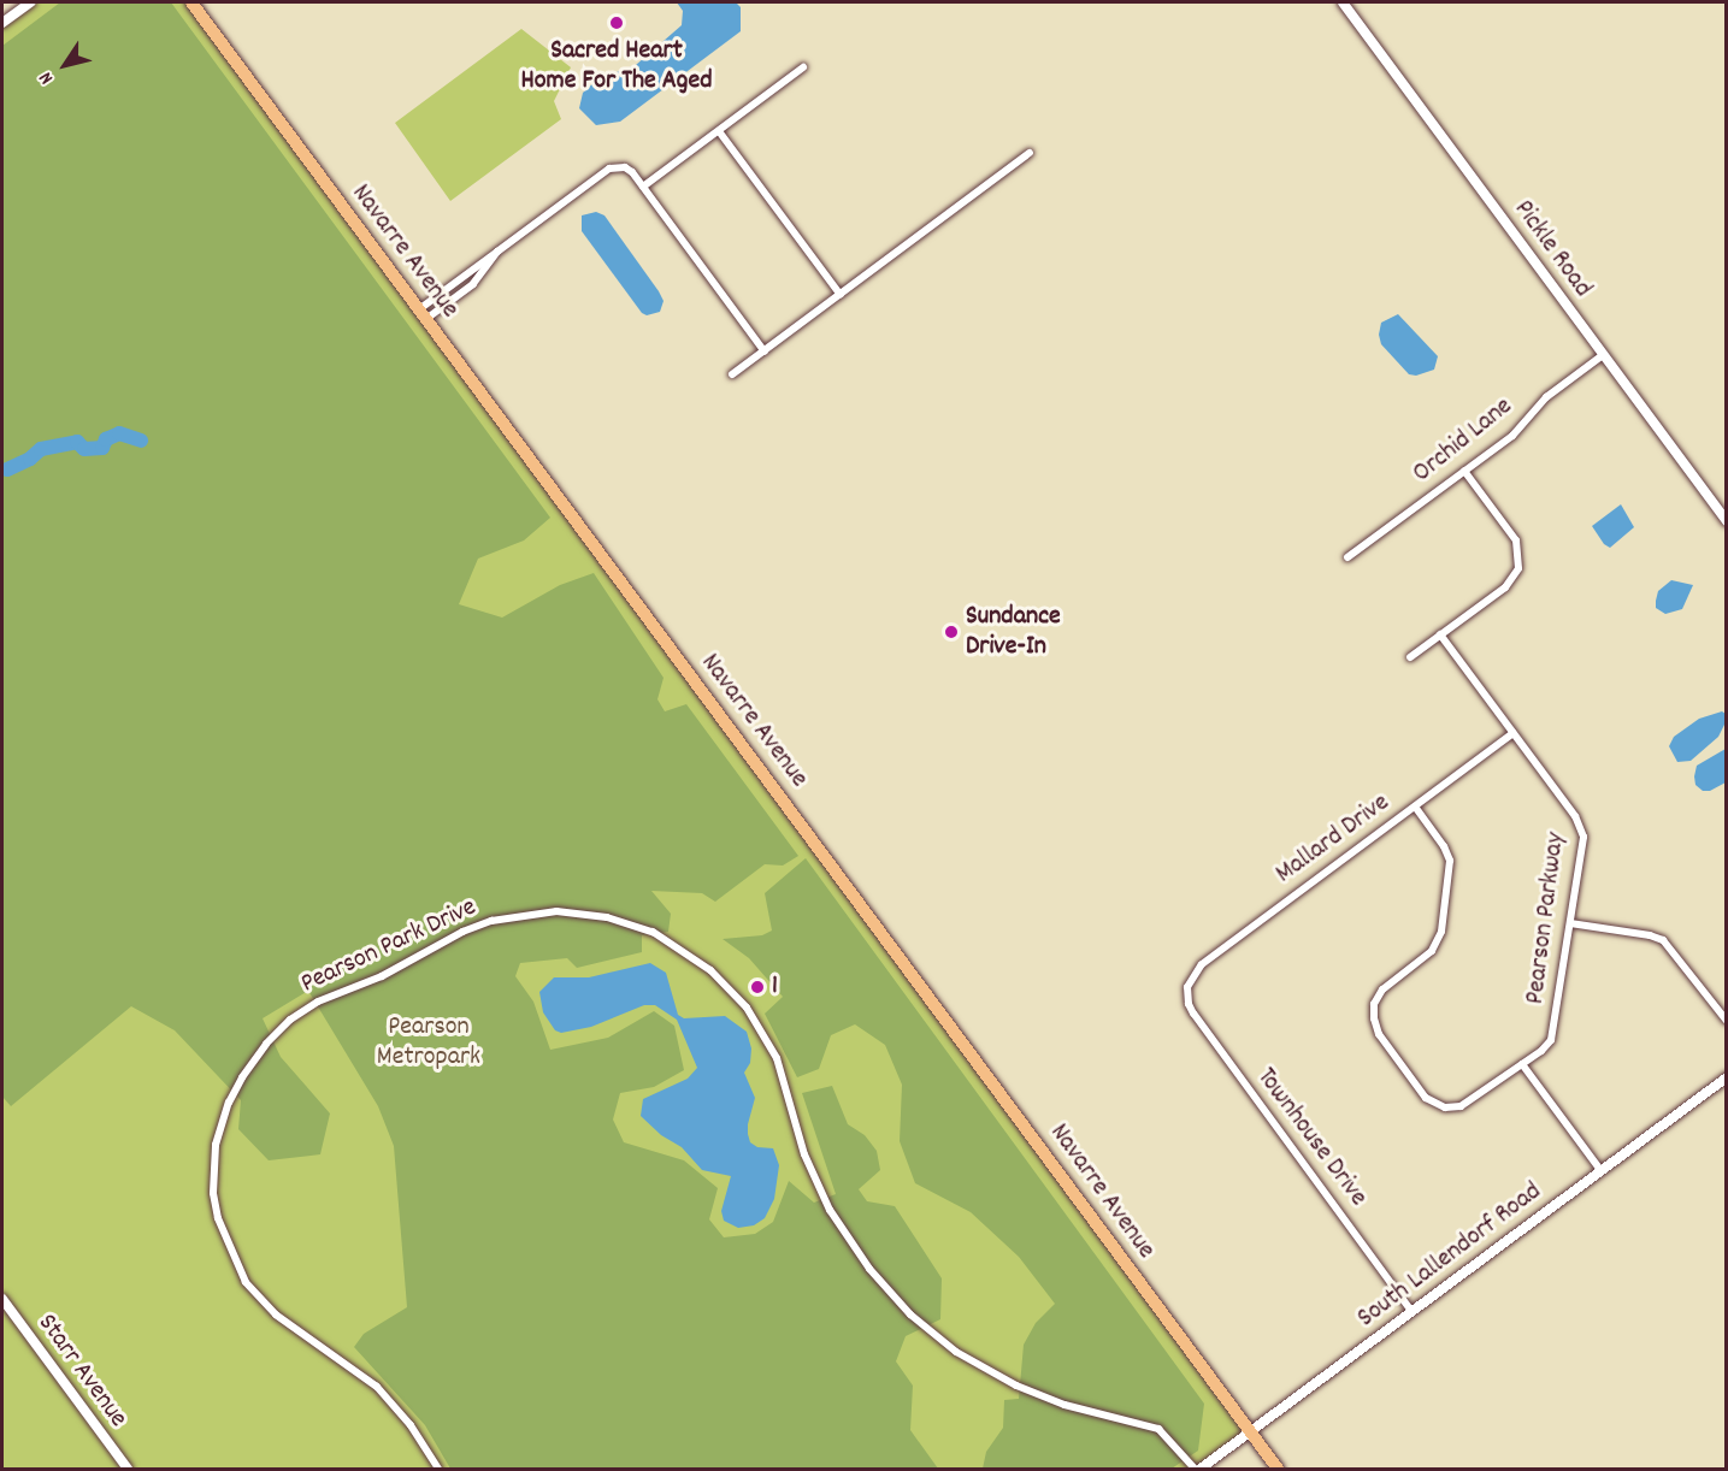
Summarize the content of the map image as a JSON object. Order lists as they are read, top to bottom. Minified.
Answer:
{"streets":{"highway":["Navarre Avenue"],"street":["Pickle Road","Orchid Lane","Mallard Drive","Pearson Parkway","Pearson Park Drive","Townhouse Drive","South Lallendorf Road","Starr Avenue"]},"crossings":[["Pickle Road","Orchid Lane"],["Navarre Avenue","South Lallendorf Road"],["Mallard Drive","Pearson Parkway"],["Mallard Drive","Townhouse Drive"],["Townhouse Drive","South Lallendorf Road"]],"parks":["Pearson Metropark"],"places":["Sacred Heart Home For The Aged","Sundance Drive-In","1"],"north":"bottom left"}
